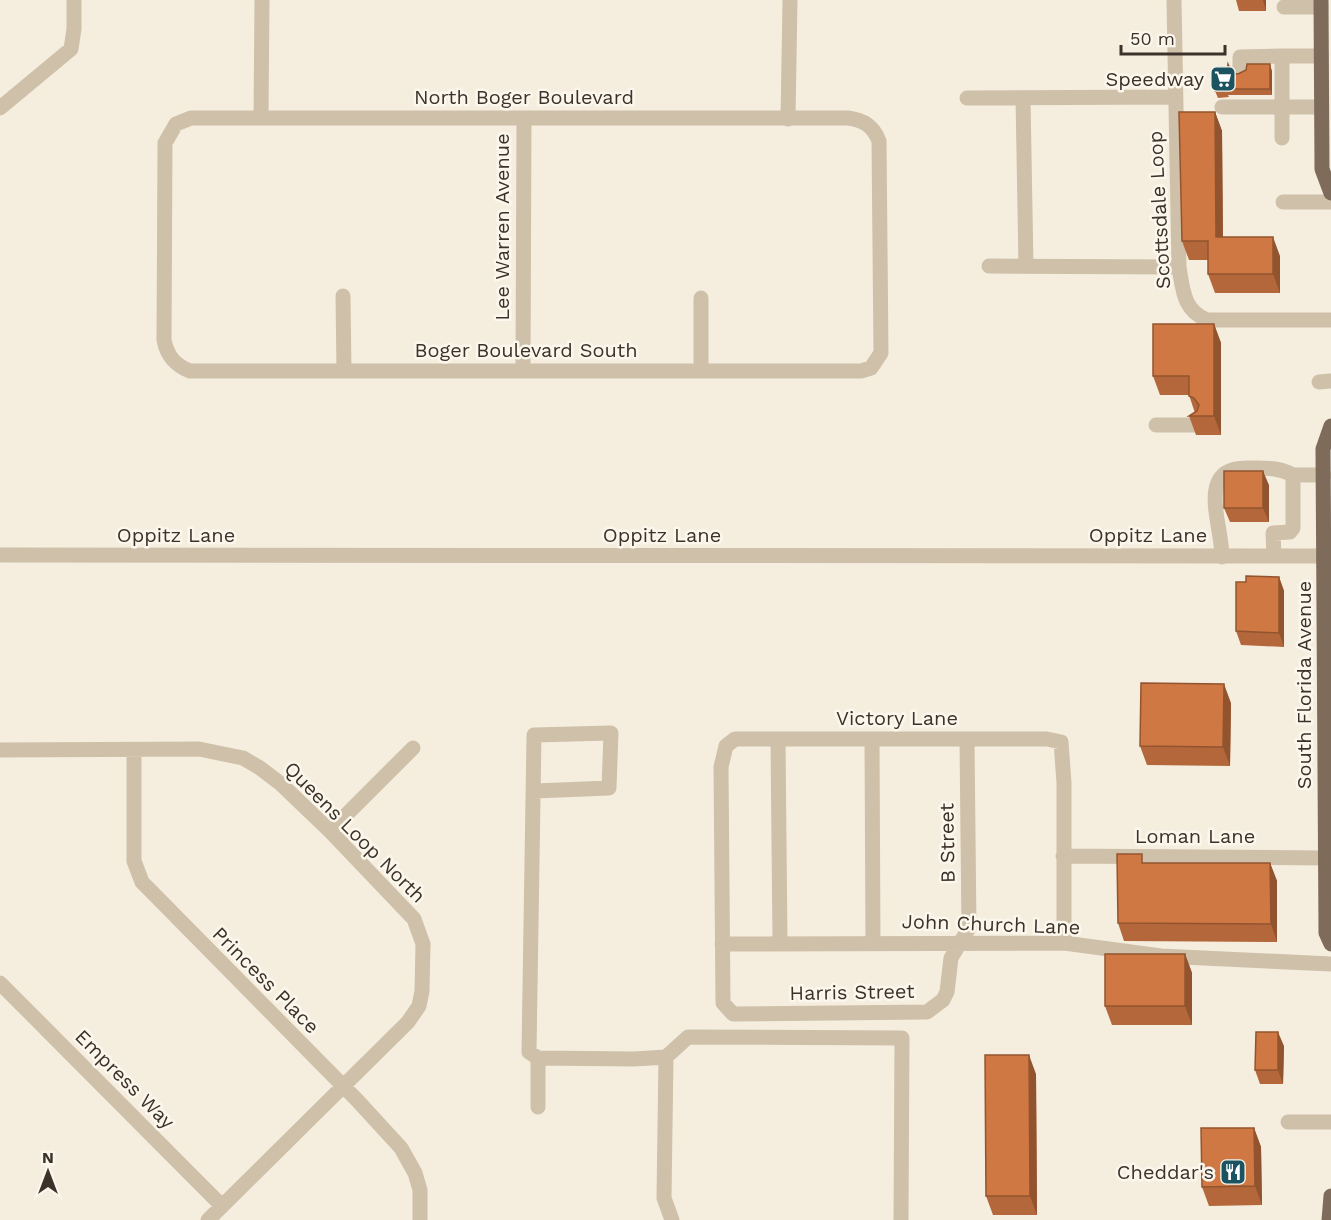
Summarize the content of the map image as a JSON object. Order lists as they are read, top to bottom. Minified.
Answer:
{"streets":{"main road":["South Florida Avenue"],"street":["North Boger Boulevard","Scottsdale Loop","Lee Warren Avenue","Boger Boulevard South","Oppitz Lane","Victory Lane","Queens Loop North","Loman Lane","B Street","John Church Lane","Princess Place","Harris Street","Empress Way"]},"crossings":[["North Boger Boulevard","Lee Warren Avenue"],["North Boger Boulevard","Boger Boulevard South"],["Lee Warren Avenue","Boger Boulevard South"],["Oppitz Lane","South Florida Avenue"],["South Florida Avenue","Loman Lane"],["Victory Lane","Loman Lane"],["Victory Lane","B Street"],["Victory Lane","John Church Lane"],["Victory Lane","Harris Street"],["Queens Loop North","Princess Place"],["Queens Loop North","Empress Way"],["B Street","John Church Lane"],["B Street","Harris Street"],["John Church Lane","Harris Street"]],"places":{"supermarket":["Speedway"],"restaurant":["Cheddar's"]},"scale_bar":"50 m","north":"top"}
